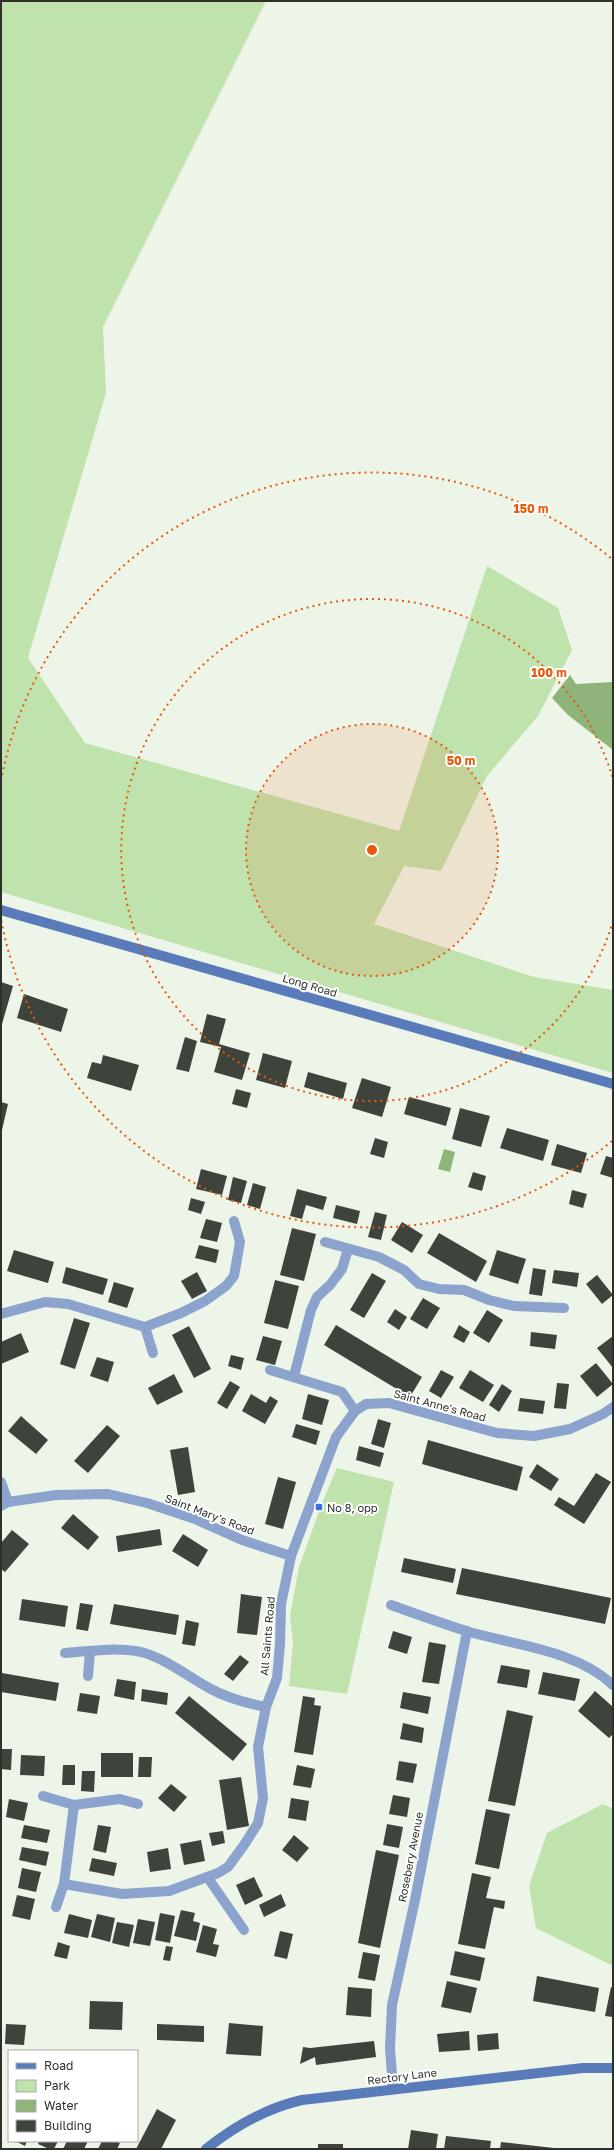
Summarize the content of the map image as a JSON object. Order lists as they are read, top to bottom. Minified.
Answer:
{"streets":{"street":["Long Road","Saint Anne's Road","Saint Mary's Road","All Saints Road","Rosebery Avenue","Rectory Lane"]},"crossings":[["Saint Anne's Road","All Saints Road"],["Saint Mary's Road","All Saints Road"],["Rosebery Avenue","Rectory Lane"]],"places":{"transit":["No 8, opp"]},"legend":["Road","Park","Water","Building"],"rings":["150 m","100 m","50 m"]}
